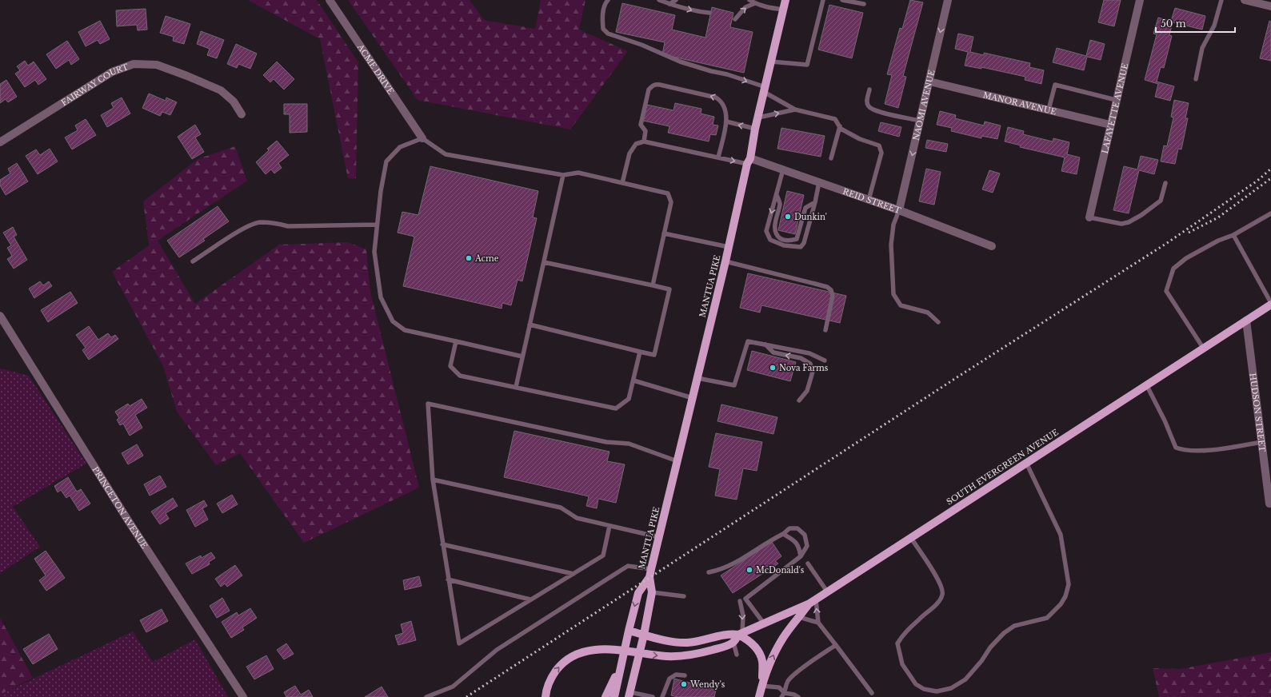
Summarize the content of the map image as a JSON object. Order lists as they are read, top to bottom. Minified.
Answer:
{"streets":{"main road":["MANTUA PIKE","SOUTH EVERGREEN AVENUE"],"street":["ACME DRIVE","FAIRWAY COURT","MANOR AVENUE","NAOMI AVENUE","LAFAYETTE AVENUE","REID STREET","HUDSON STREET","PRINCETON AVENUE"]},"crossings":[["MANOR AVENUE","NAOMI AVENUE"],["MANOR AVENUE","LAFAYETTE AVENUE"],["NAOMI AVENUE","REID STREET"],["REID STREET","MANTUA PIKE"],["MANTUA PIKE","SOUTH EVERGREEN AVENUE"],["HUDSON STREET","SOUTH EVERGREEN AVENUE"]],"one_way":["NAOMI AVENUE"],"places":["Dunkin'","Acme","Nova Farms","McDonald's","Wendy's"],"scale_bar":"50 m"}
